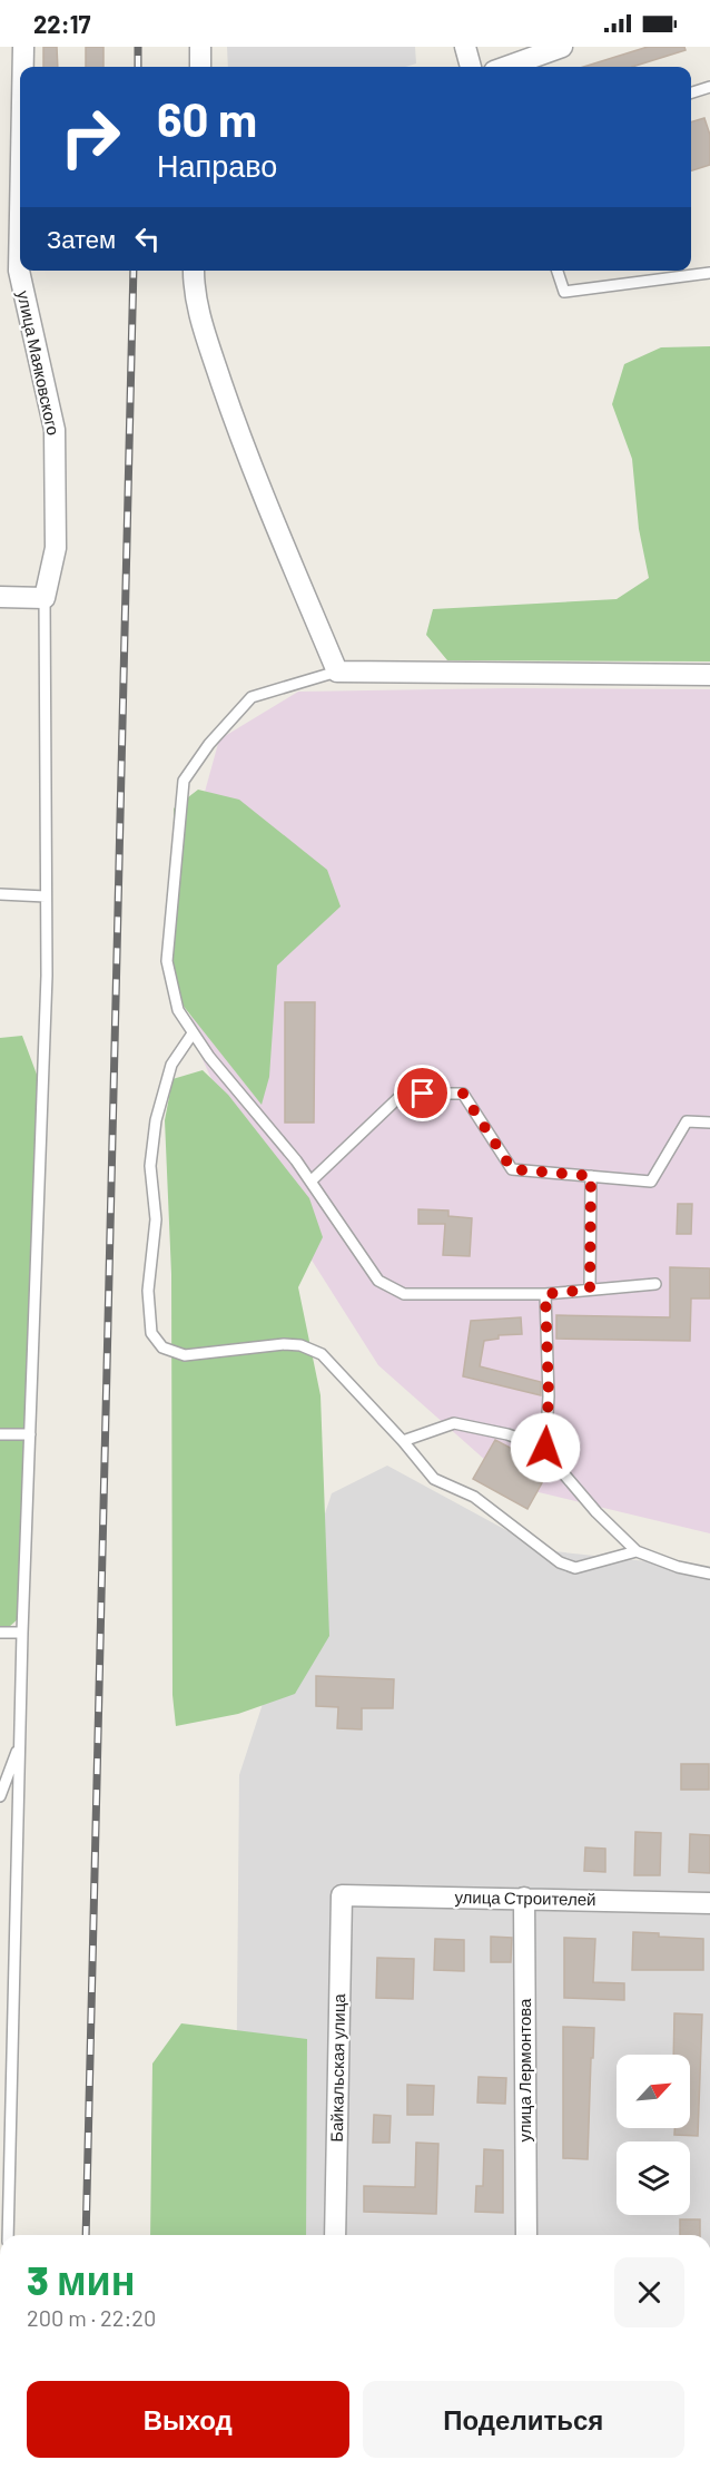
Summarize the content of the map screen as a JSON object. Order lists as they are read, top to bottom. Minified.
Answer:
{"streets":{"street":["улица Маяковского","улица Строителей","Байкальская улица","улица Лермонтова"]},"crossings":[["улица Строителей","Байкальская улица"],["улица Строителей","улица Лермонтова"]],"north":"top right","page":{"status":"22:17","turn":["60 m","Направо"],"then":"Затем","heading":["3 мин","200 m · 22:20"],"buttons":["Выход","Поделиться"]}}
